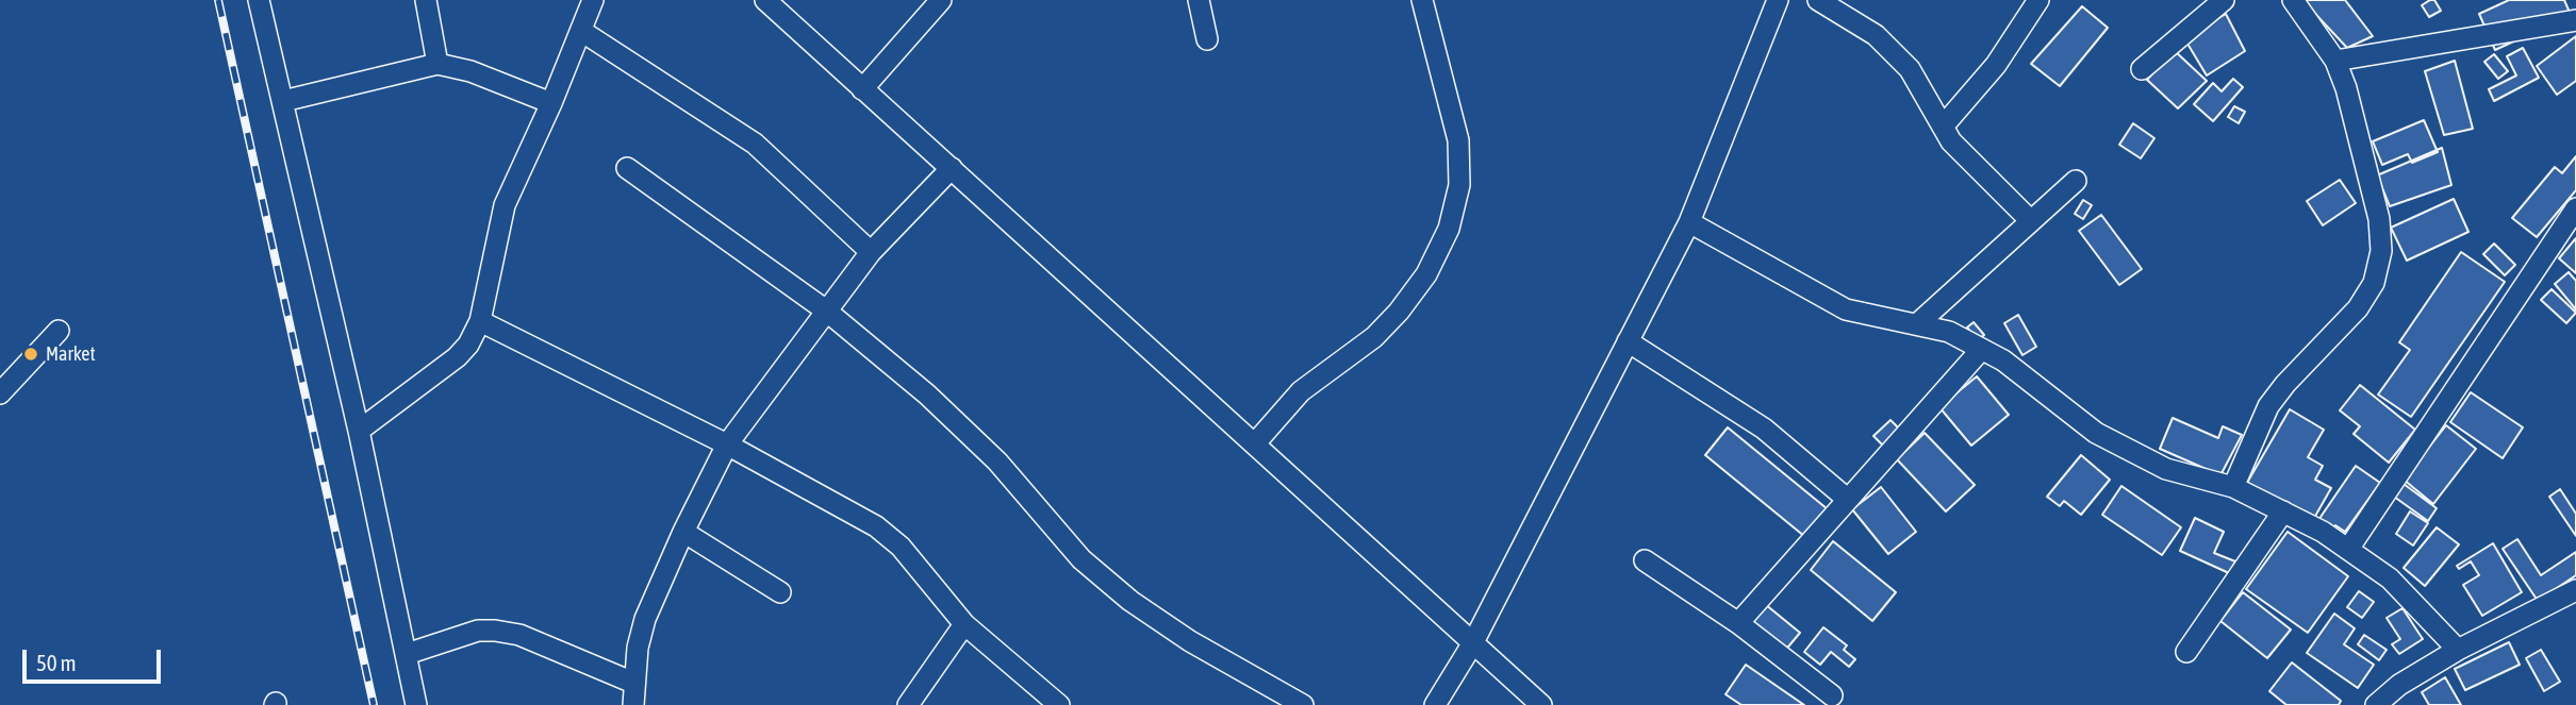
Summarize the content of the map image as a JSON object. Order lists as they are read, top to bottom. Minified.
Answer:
{"places":["Market"],"scale_bar":"50 m"}
